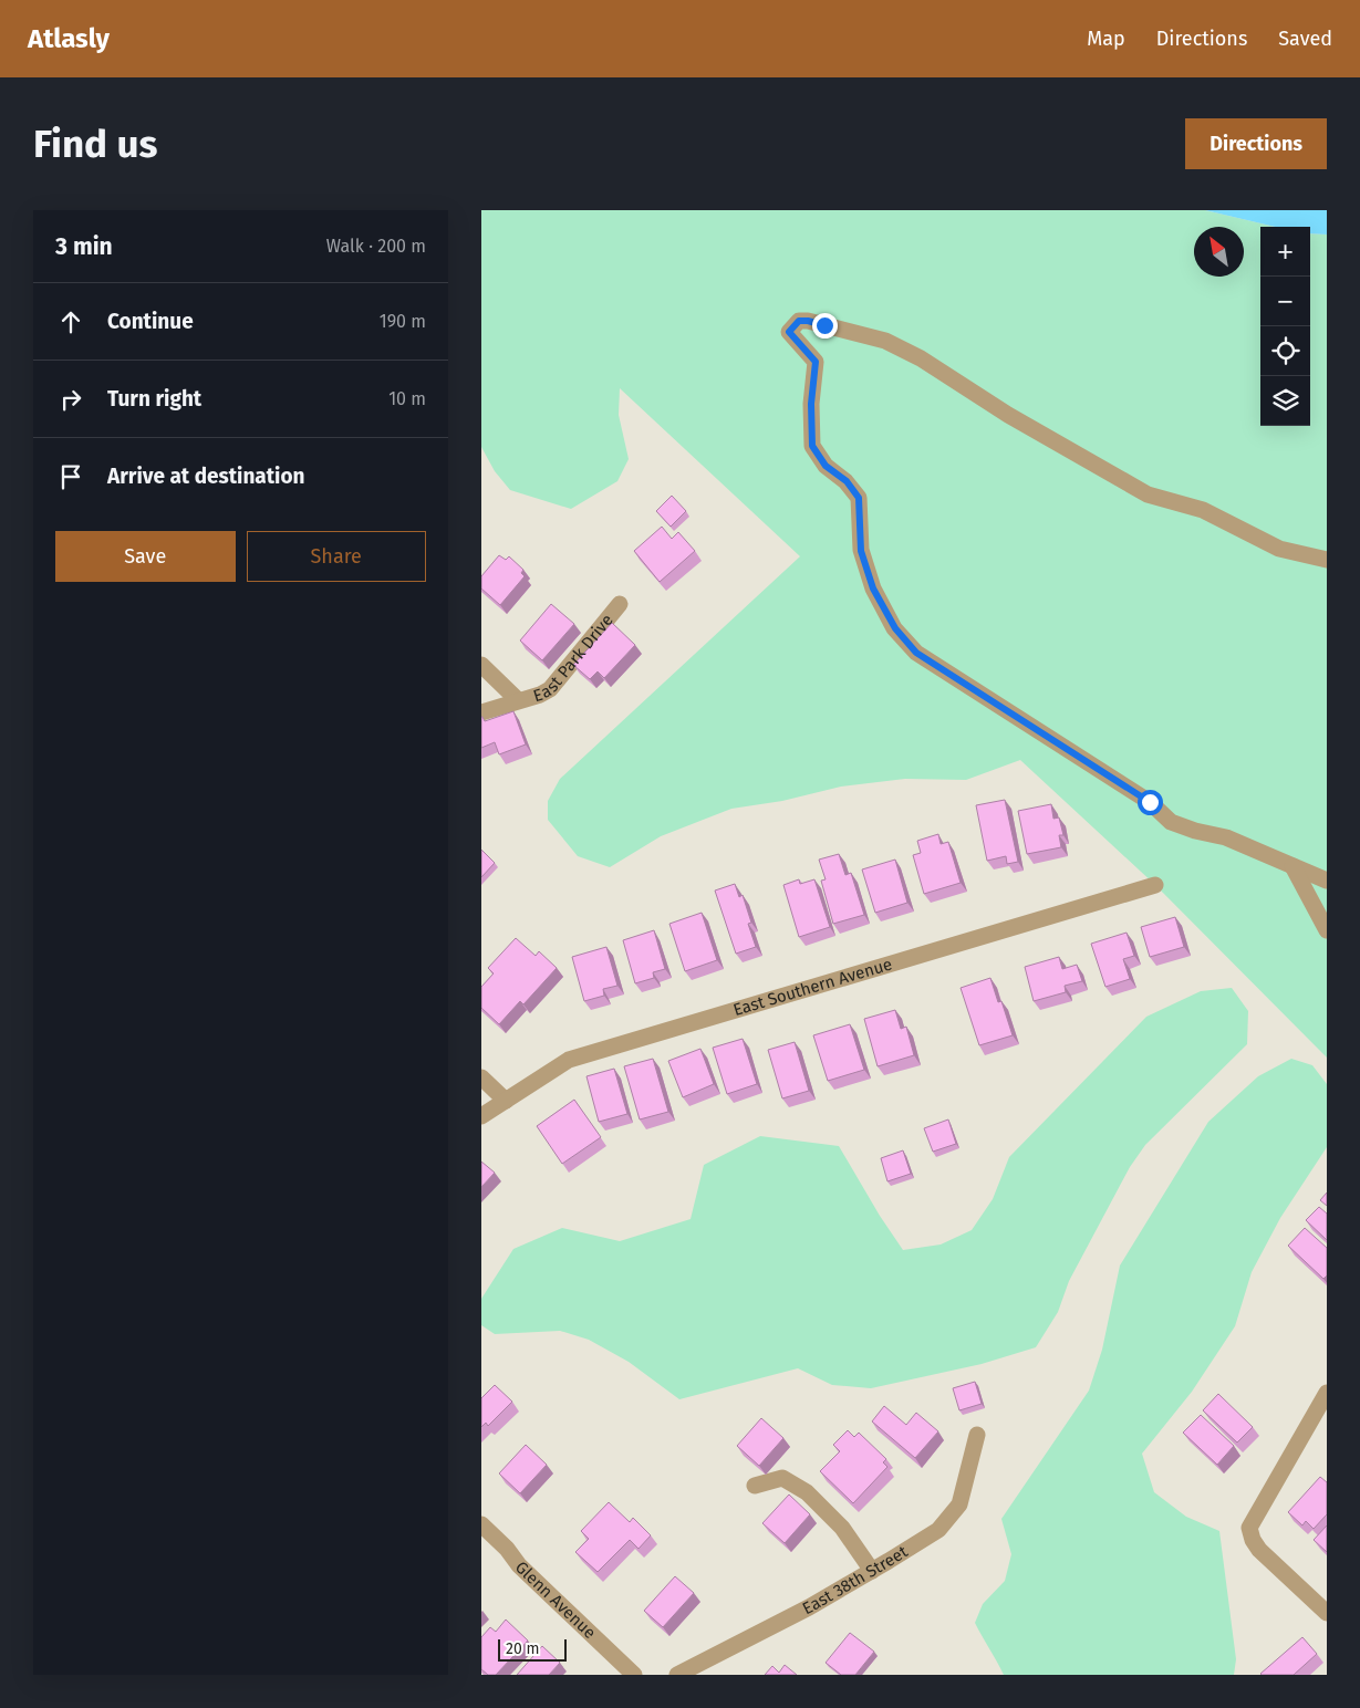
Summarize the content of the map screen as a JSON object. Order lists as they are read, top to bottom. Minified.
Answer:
{"streets":{"street":["East Park Drive","East Southern Avenue","East 38th Street","Glenn Avenue"]},"scale_bar":"20 m","north":"top left","page":{"header":"Atlasly","nav":["Map","Directions","Saved"],"buttons":["Directions",["Save","Share"]],"title":"Find us","heading":["3 min","Walk · 200 m"],"map_buttons":["+","−"],"list":[["Continue","190 m"],["Turn right","10 m"],"Arrive at destination"],"scale":"20 m"}}
